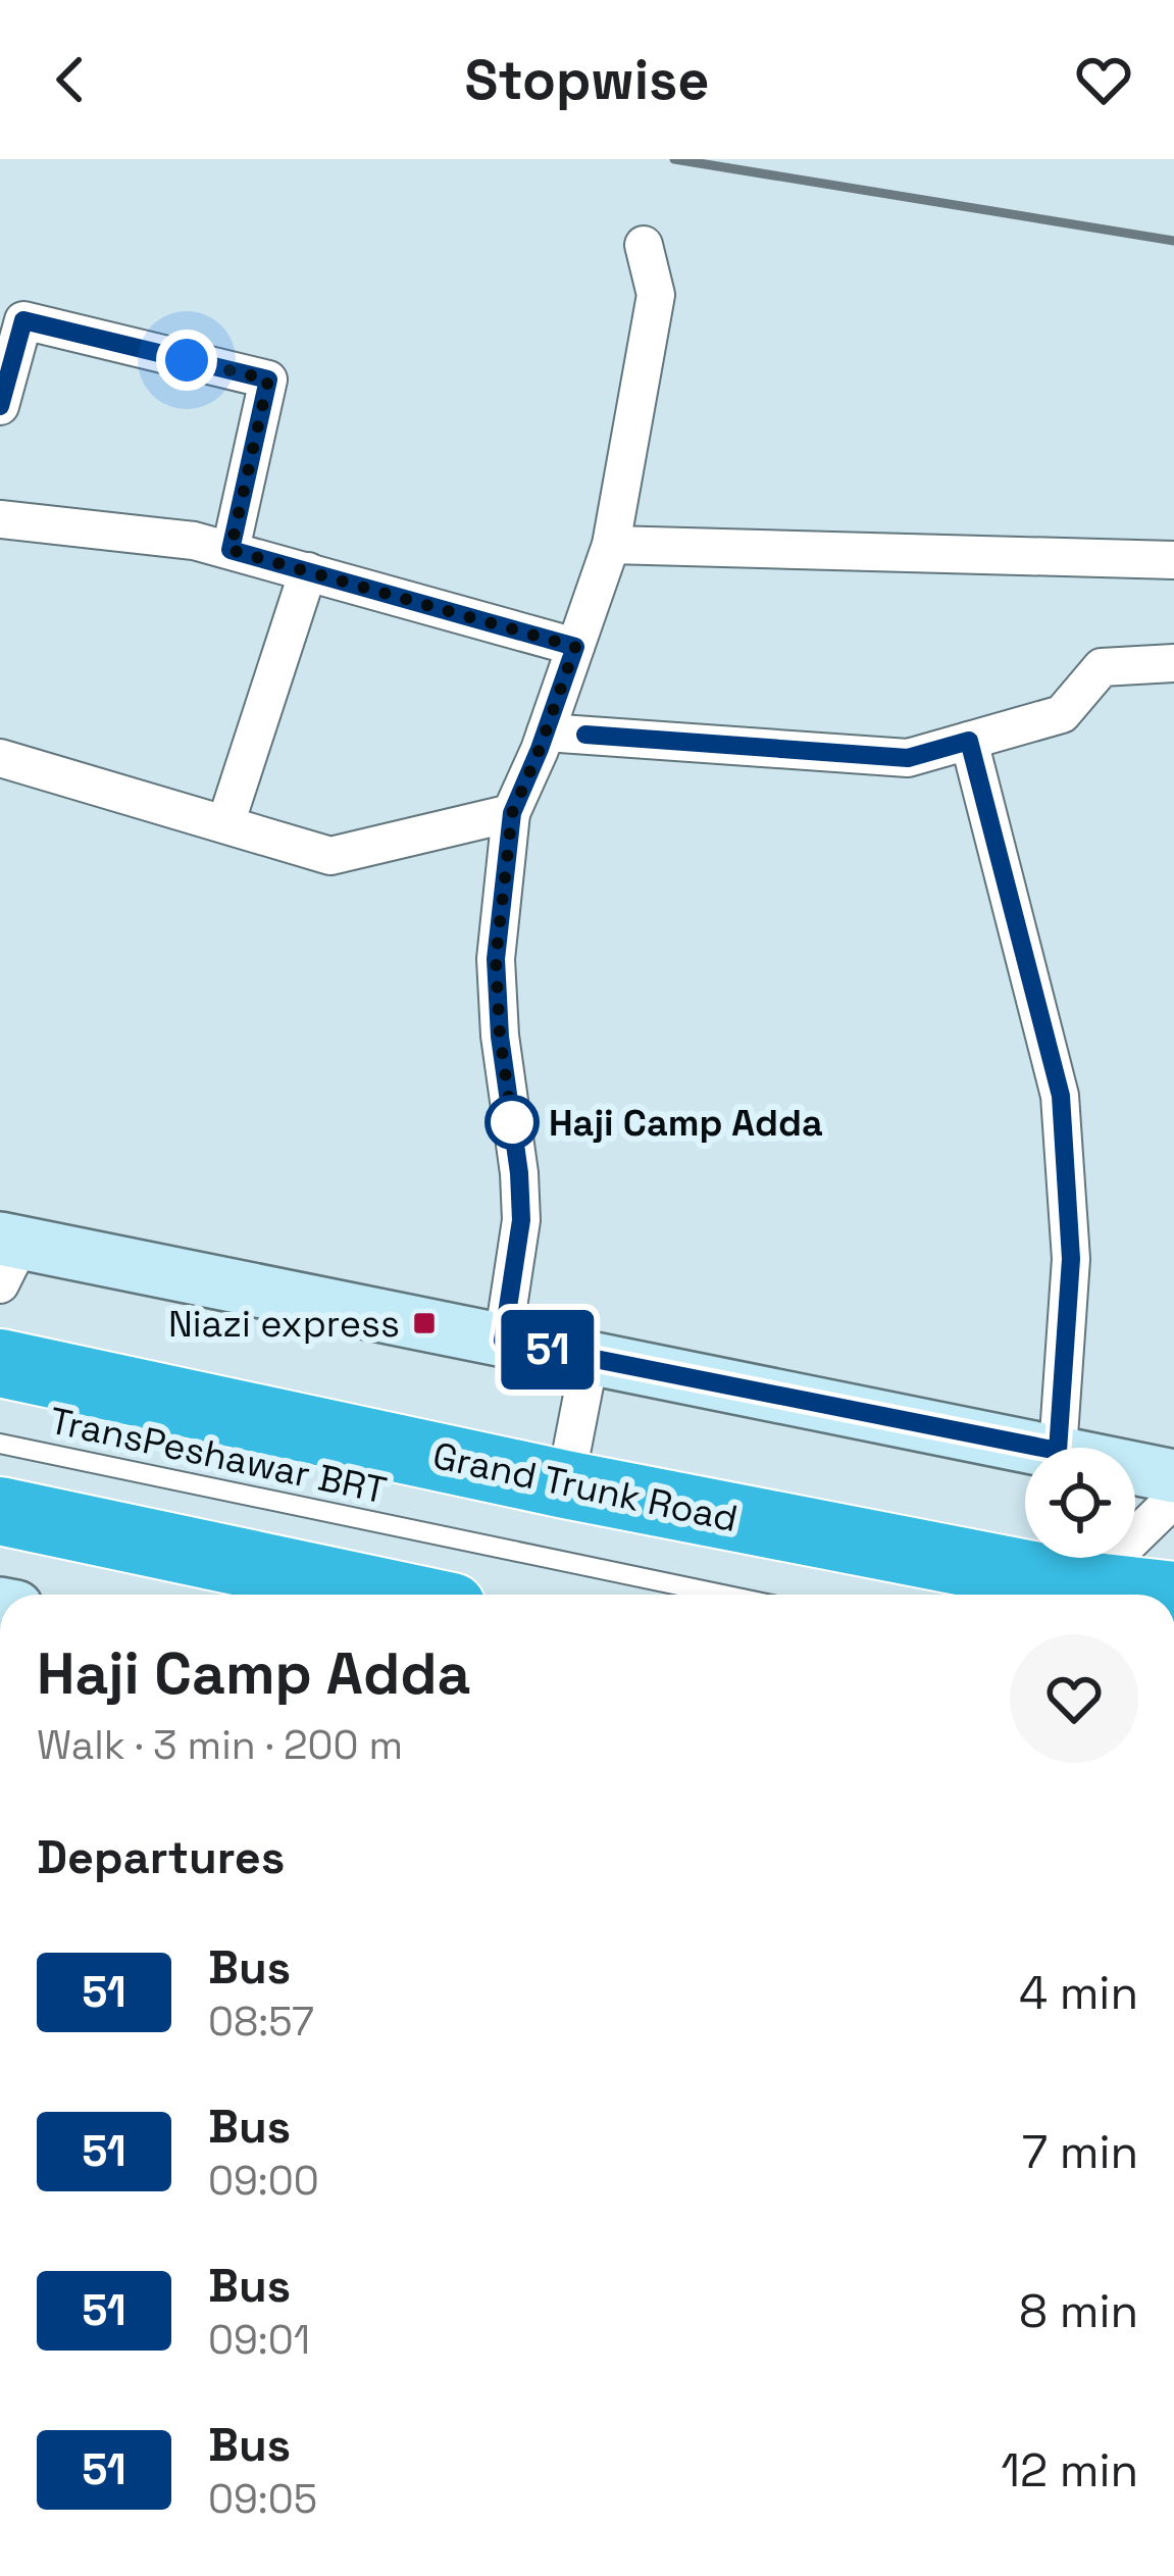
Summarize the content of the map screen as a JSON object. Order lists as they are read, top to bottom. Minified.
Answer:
{"streets":{"highway":["Grand Trunk Road"],"lane":["TransPeshawar BRT"]},"places":{"other":["Haji Camp Adda"],"transit":["Niazi express"]},"lines":["bus line 51"],"page":{"header":"Stopwise","on_map":"51","heading":[["Haji Camp Adda","Walk · 3 min · 200 m"],"Departures"],"list":[{"mark":"51","name":"Bus","note":"08:57","value":"4 min"},{"mark":"51","name":"Bus","note":"09:00","value":"7 min"},{"mark":"51","name":"Bus","note":"09:01","value":"8 min"},{"mark":"51","name":"Bus","note":"09:05","value":"12 min"}]}}
